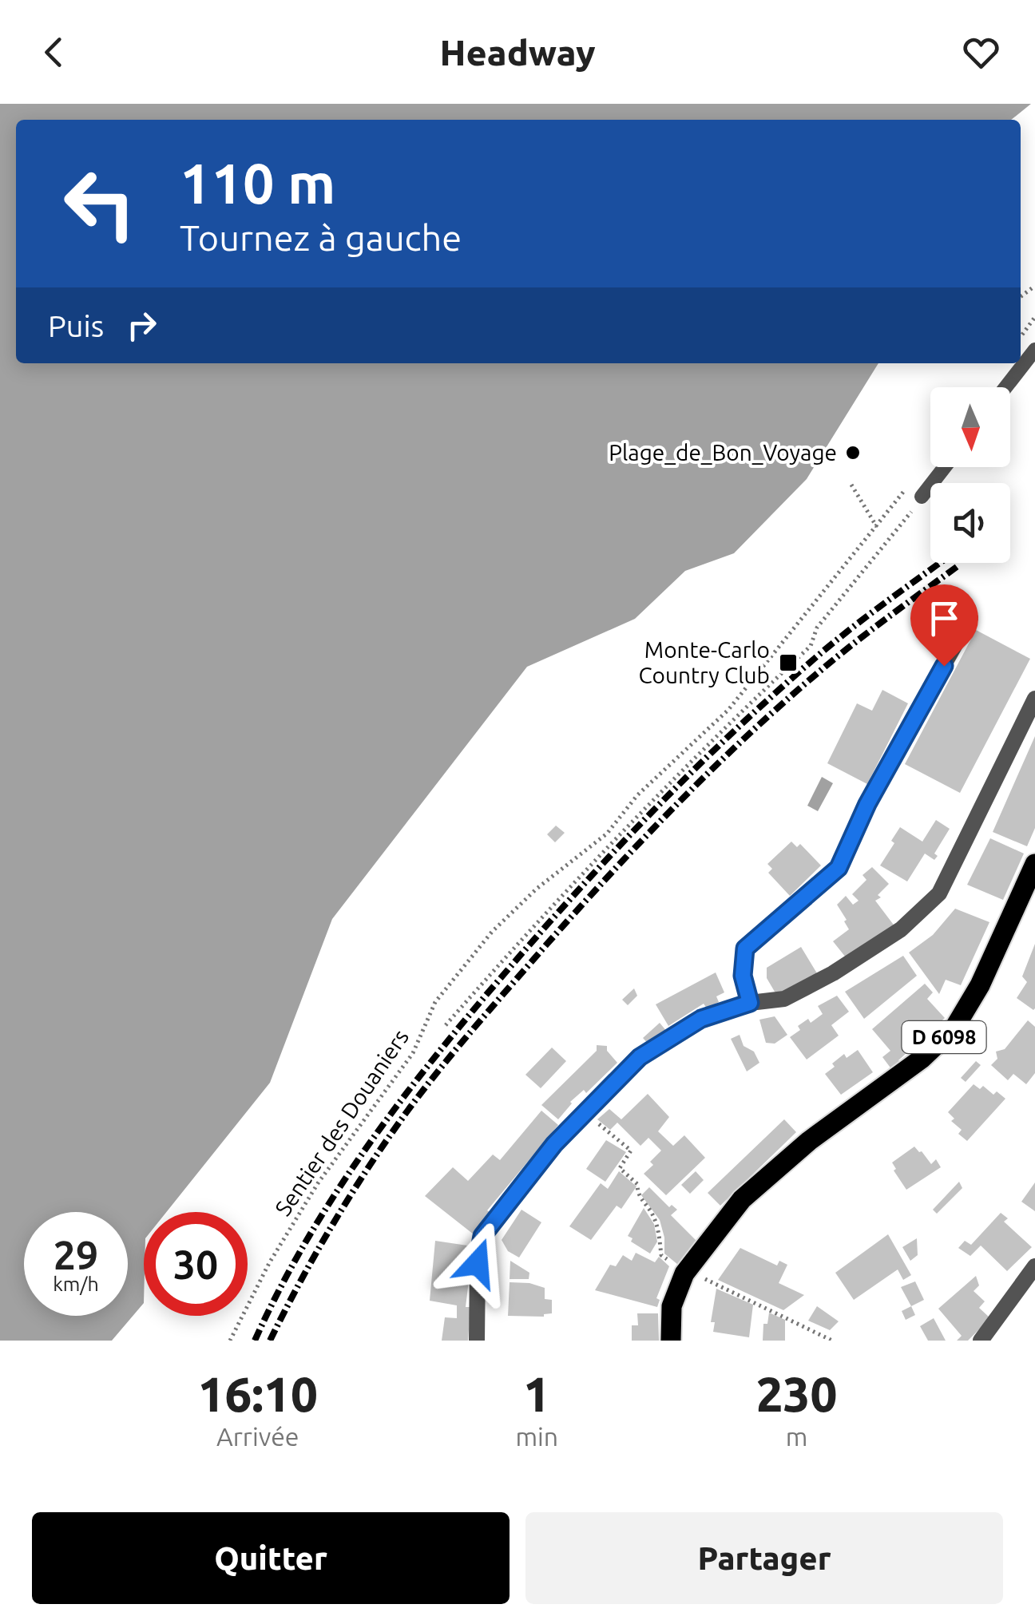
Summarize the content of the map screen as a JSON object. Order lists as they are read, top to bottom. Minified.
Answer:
{"streets":{"main road":["D 6098"],"path":["Sentier des Douaniers"]},"places":{"other":["Plage_de_Bon_Voyage"],"transit":["Monte-Carlo Country Club"]},"north":"bottom","page":{"header":"Headway","turn":["110 m","Tournez à gauche"],"then":"Puis","speed":"29 km/h","limit":"30","eta":["16:10","Arrivée","1","min","230","m"],"buttons":["Quitter","Partager"]}}
